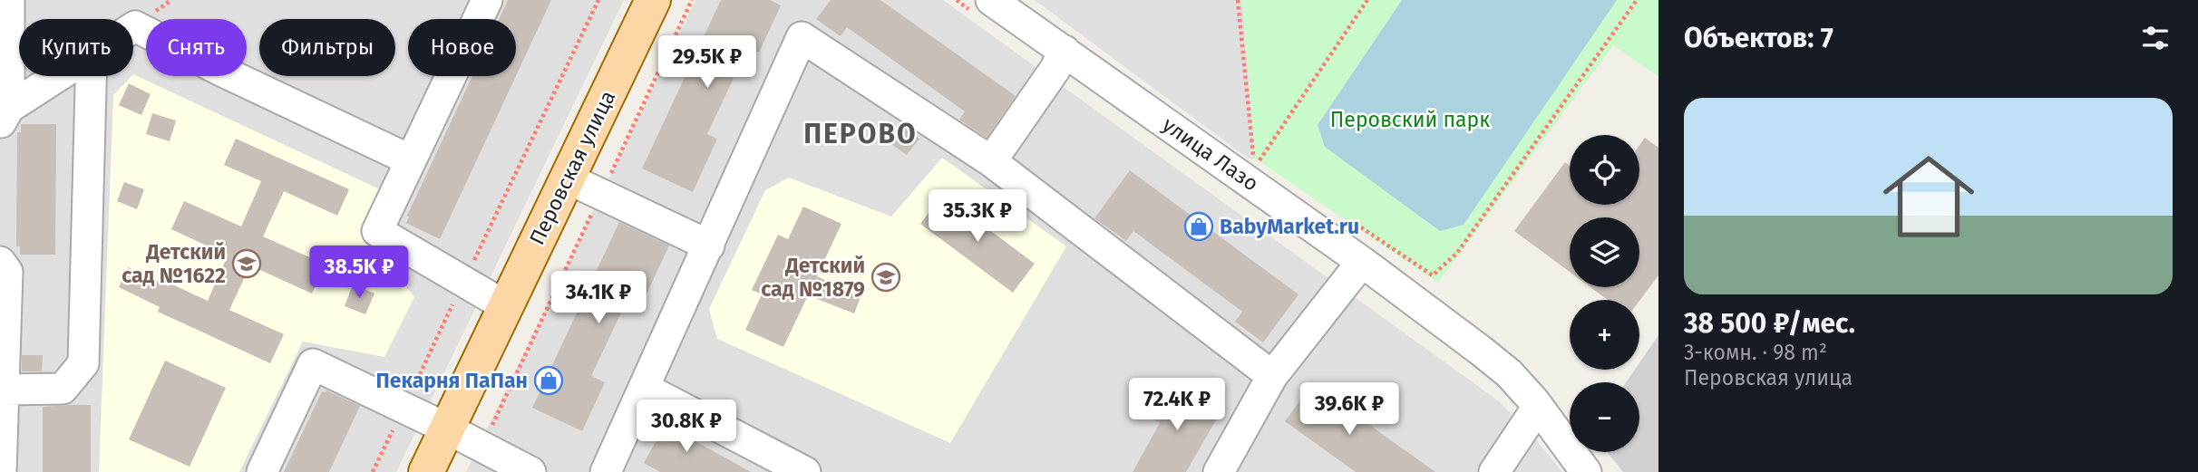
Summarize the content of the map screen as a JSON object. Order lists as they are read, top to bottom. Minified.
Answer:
{"streets":{"main road":["Перовская улица"],"street":["улица Лазо"]},"districts":["ПЕРОВО"],"parks":["Перовский парк"],"places":{"shop":["BabyMarket.ru","Пекарня ПаПан"],"school or university":["Детский сад №1622","Детский сад №1879"]},"page":{"heading":"Объектов: 7","chip":["Купить","Снять","Фильтры","Новое"],"price":["29.5K ₽","35.3K ₽","38.5K ₽","34.1K ₽","72.4K ₽","39.6K ₽","30.8K ₽"],"list":[{"name":"38 500 ₽/мес.","note":"3-комн. · 98 m² · Перовская улица"}],"map_buttons":["+","−"]}}
